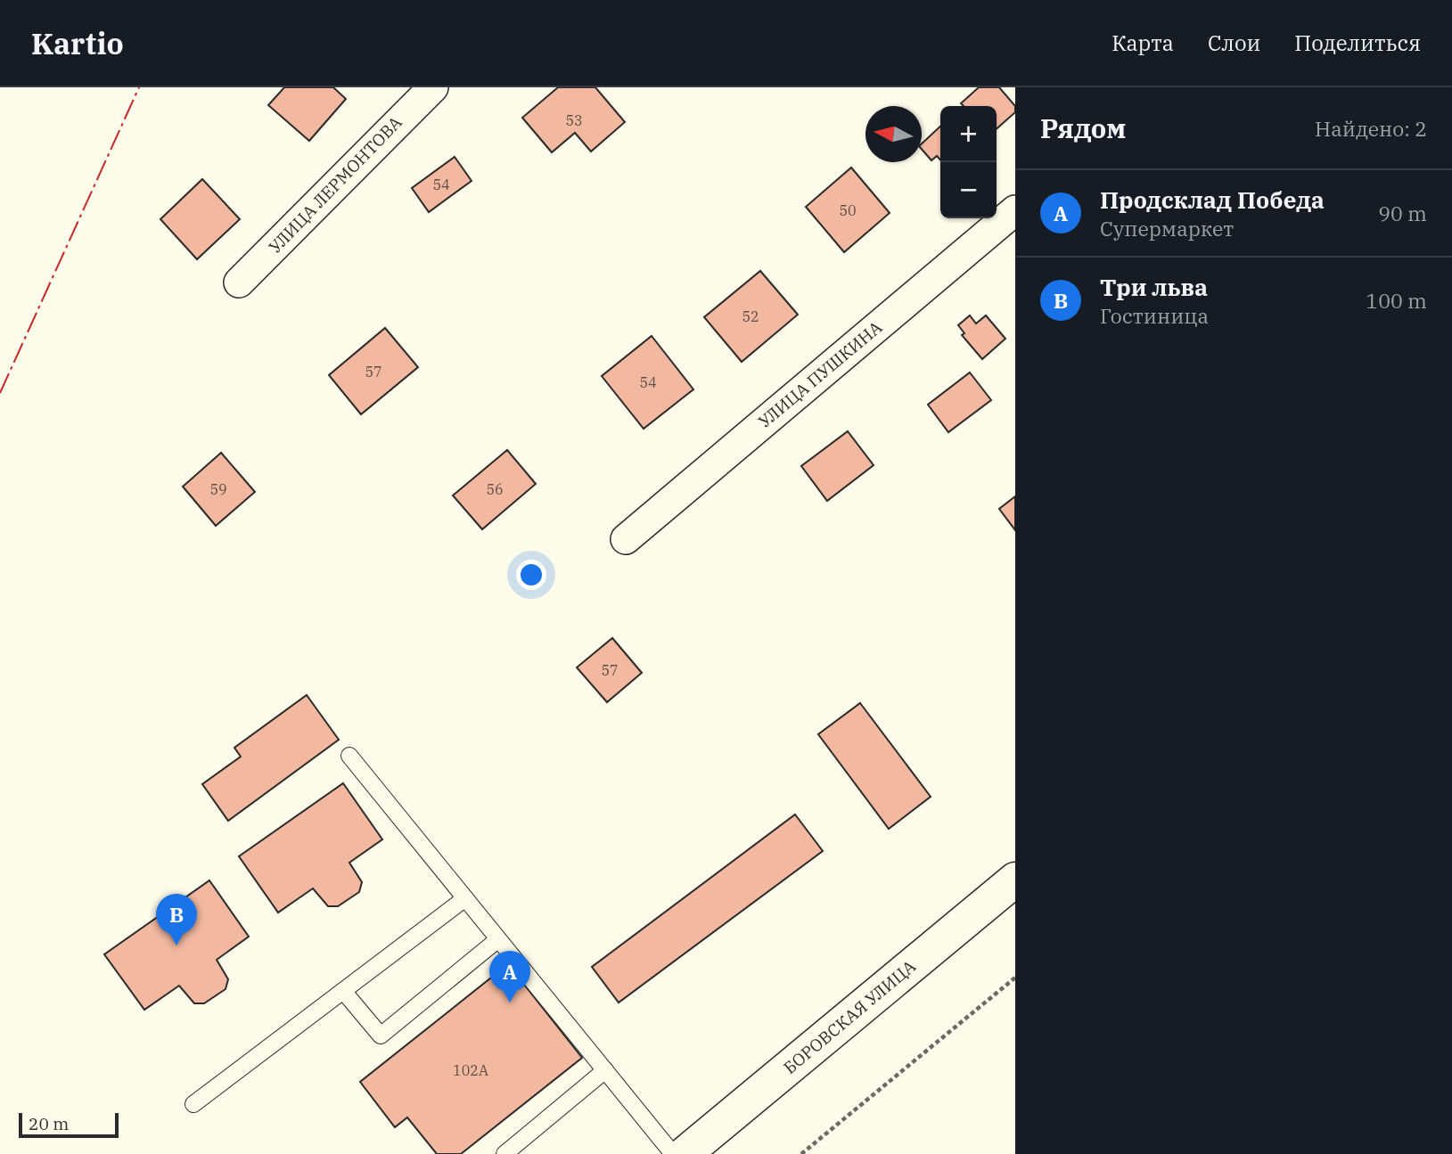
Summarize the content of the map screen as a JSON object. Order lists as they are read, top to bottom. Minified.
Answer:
{"streets":{"main road":["БОРОВСКАЯ УЛИЦА"],"street":["УЛИЦА ЛЕРМОНТОВА","УЛИЦА ПУШКИНА"]},"house_numbers":["53","54","50","52","57","54","59","56","57","102А"],"scale_bar":"20 m","north":"left","page":{"header":"Kartio","nav":["Карта","Слои","Поделиться"],"heading":["Рядом","Найдено: 2"],"map_buttons":["+","−"],"list":[{"mark":"A","name":"Продсклад Победа","note":"Супермаркет","value":"90 m"},{"mark":"B","name":"Три льва","note":"Гостиница","value":"100 m"}],"pins":["B","A"],"scale":"20 m"}}
